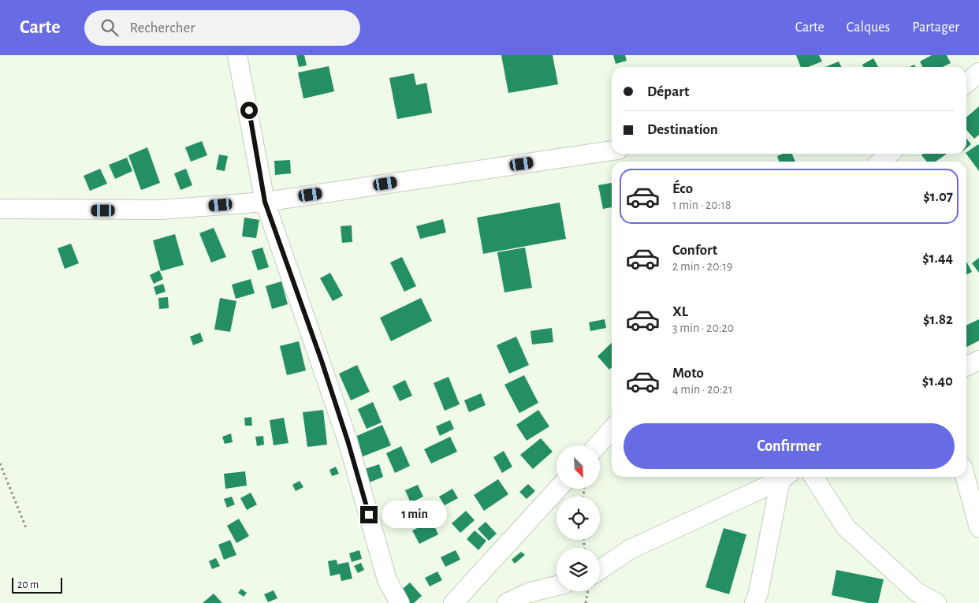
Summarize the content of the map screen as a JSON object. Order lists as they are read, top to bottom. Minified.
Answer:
{"scale_bar":"20 m","north":"bottom right","page":{"header":"Carte","search":"Rechercher","nav":["Carte","Calques","Partager"],"banner":["Départ","Destination"],"list":[{"name":"Éco","note":"1 min · 20:18","value":"$1.07"},{"name":"Confort","note":"2 min · 20:19","value":"$1.44"},{"name":"XL","note":"3 min · 20:20","value":"$1.82"},{"name":"Moto","note":"4 min · 20:21","value":"$1.40"}],"buttons":"Confirmer","bubble":"1 min","scale":"20 m"}}
